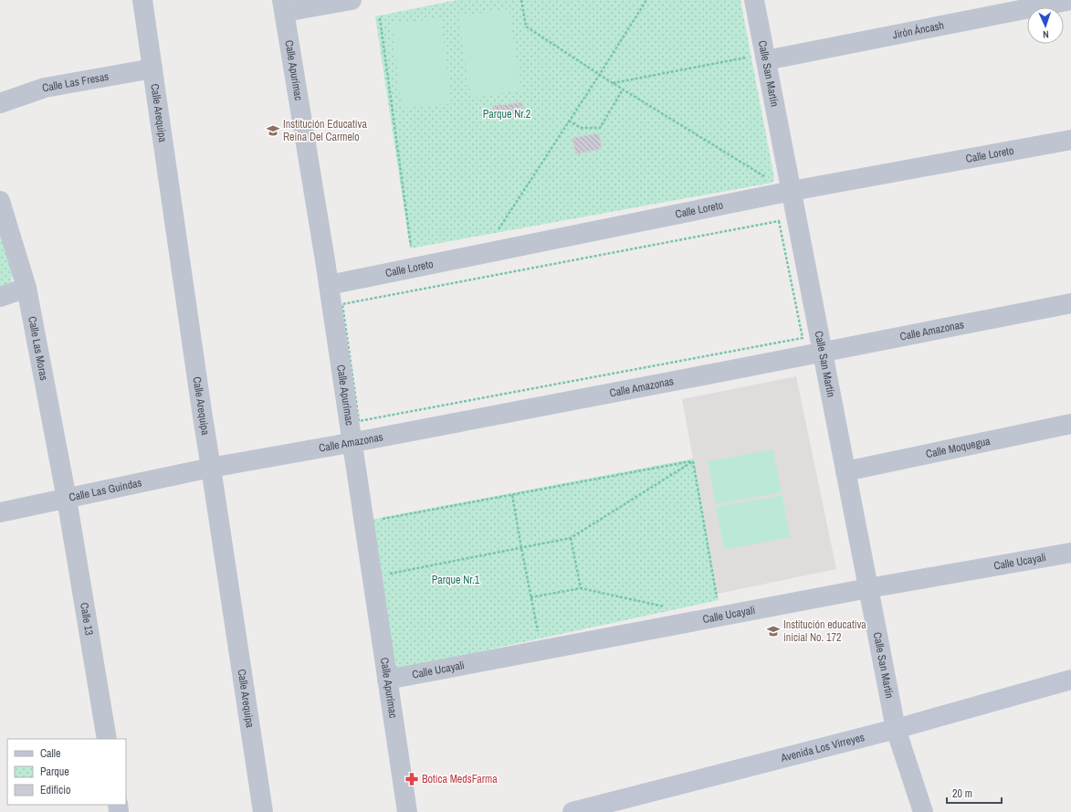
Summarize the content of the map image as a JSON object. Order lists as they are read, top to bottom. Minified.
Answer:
{"streets":{"street":["Jirón Áncash","Calle Apurímac","Calle San Martín","Calle Las Fresas","Calle Arequipa","Calle Loreto","Calle Amazonas","Calle Las Moras","Calle Moquegua","Calle Las Guindas","Calle Ucayali","Calle 13","Avenida Los Virreyes"]},"crossings":[["Jirón Áncash","Calle San Martín"],["Calle Apurímac","Calle Loreto"],["Calle Apurímac","Calle Amazonas"],["Calle Apurímac","Calle Ucayali"],["Calle San Martín","Calle Loreto"],["Calle San Martín","Calle Amazonas"],["Calle San Martín","Calle Moquegua"],["Calle San Martín","Calle Ucayali"],["Calle San Martín","Avenida Los Virreyes"],["Calle Las Fresas","Calle Arequipa"],["Calle Arequipa","Calle Amazonas"],["Calle Arequipa","Calle Las Guindas"],["Calle Amazonas","Calle Las Guindas"],["Calle Las Moras","Calle Las Guindas"],["Calle Las Moras","Calle 13"],["Calle Las Guindas","Calle 13"]],"parks":["Parque Nr.2","Parque Nr.1"],"places":{"school or university":["Institución Educativa Reina Del Carmelo","Institución educativa inicial No. 172"],"pharmacy":["Botica MedsFarma"]},"legend":["Calle","Parque","Edificio"],"scale_bar":"20 m","north":"bottom"}
